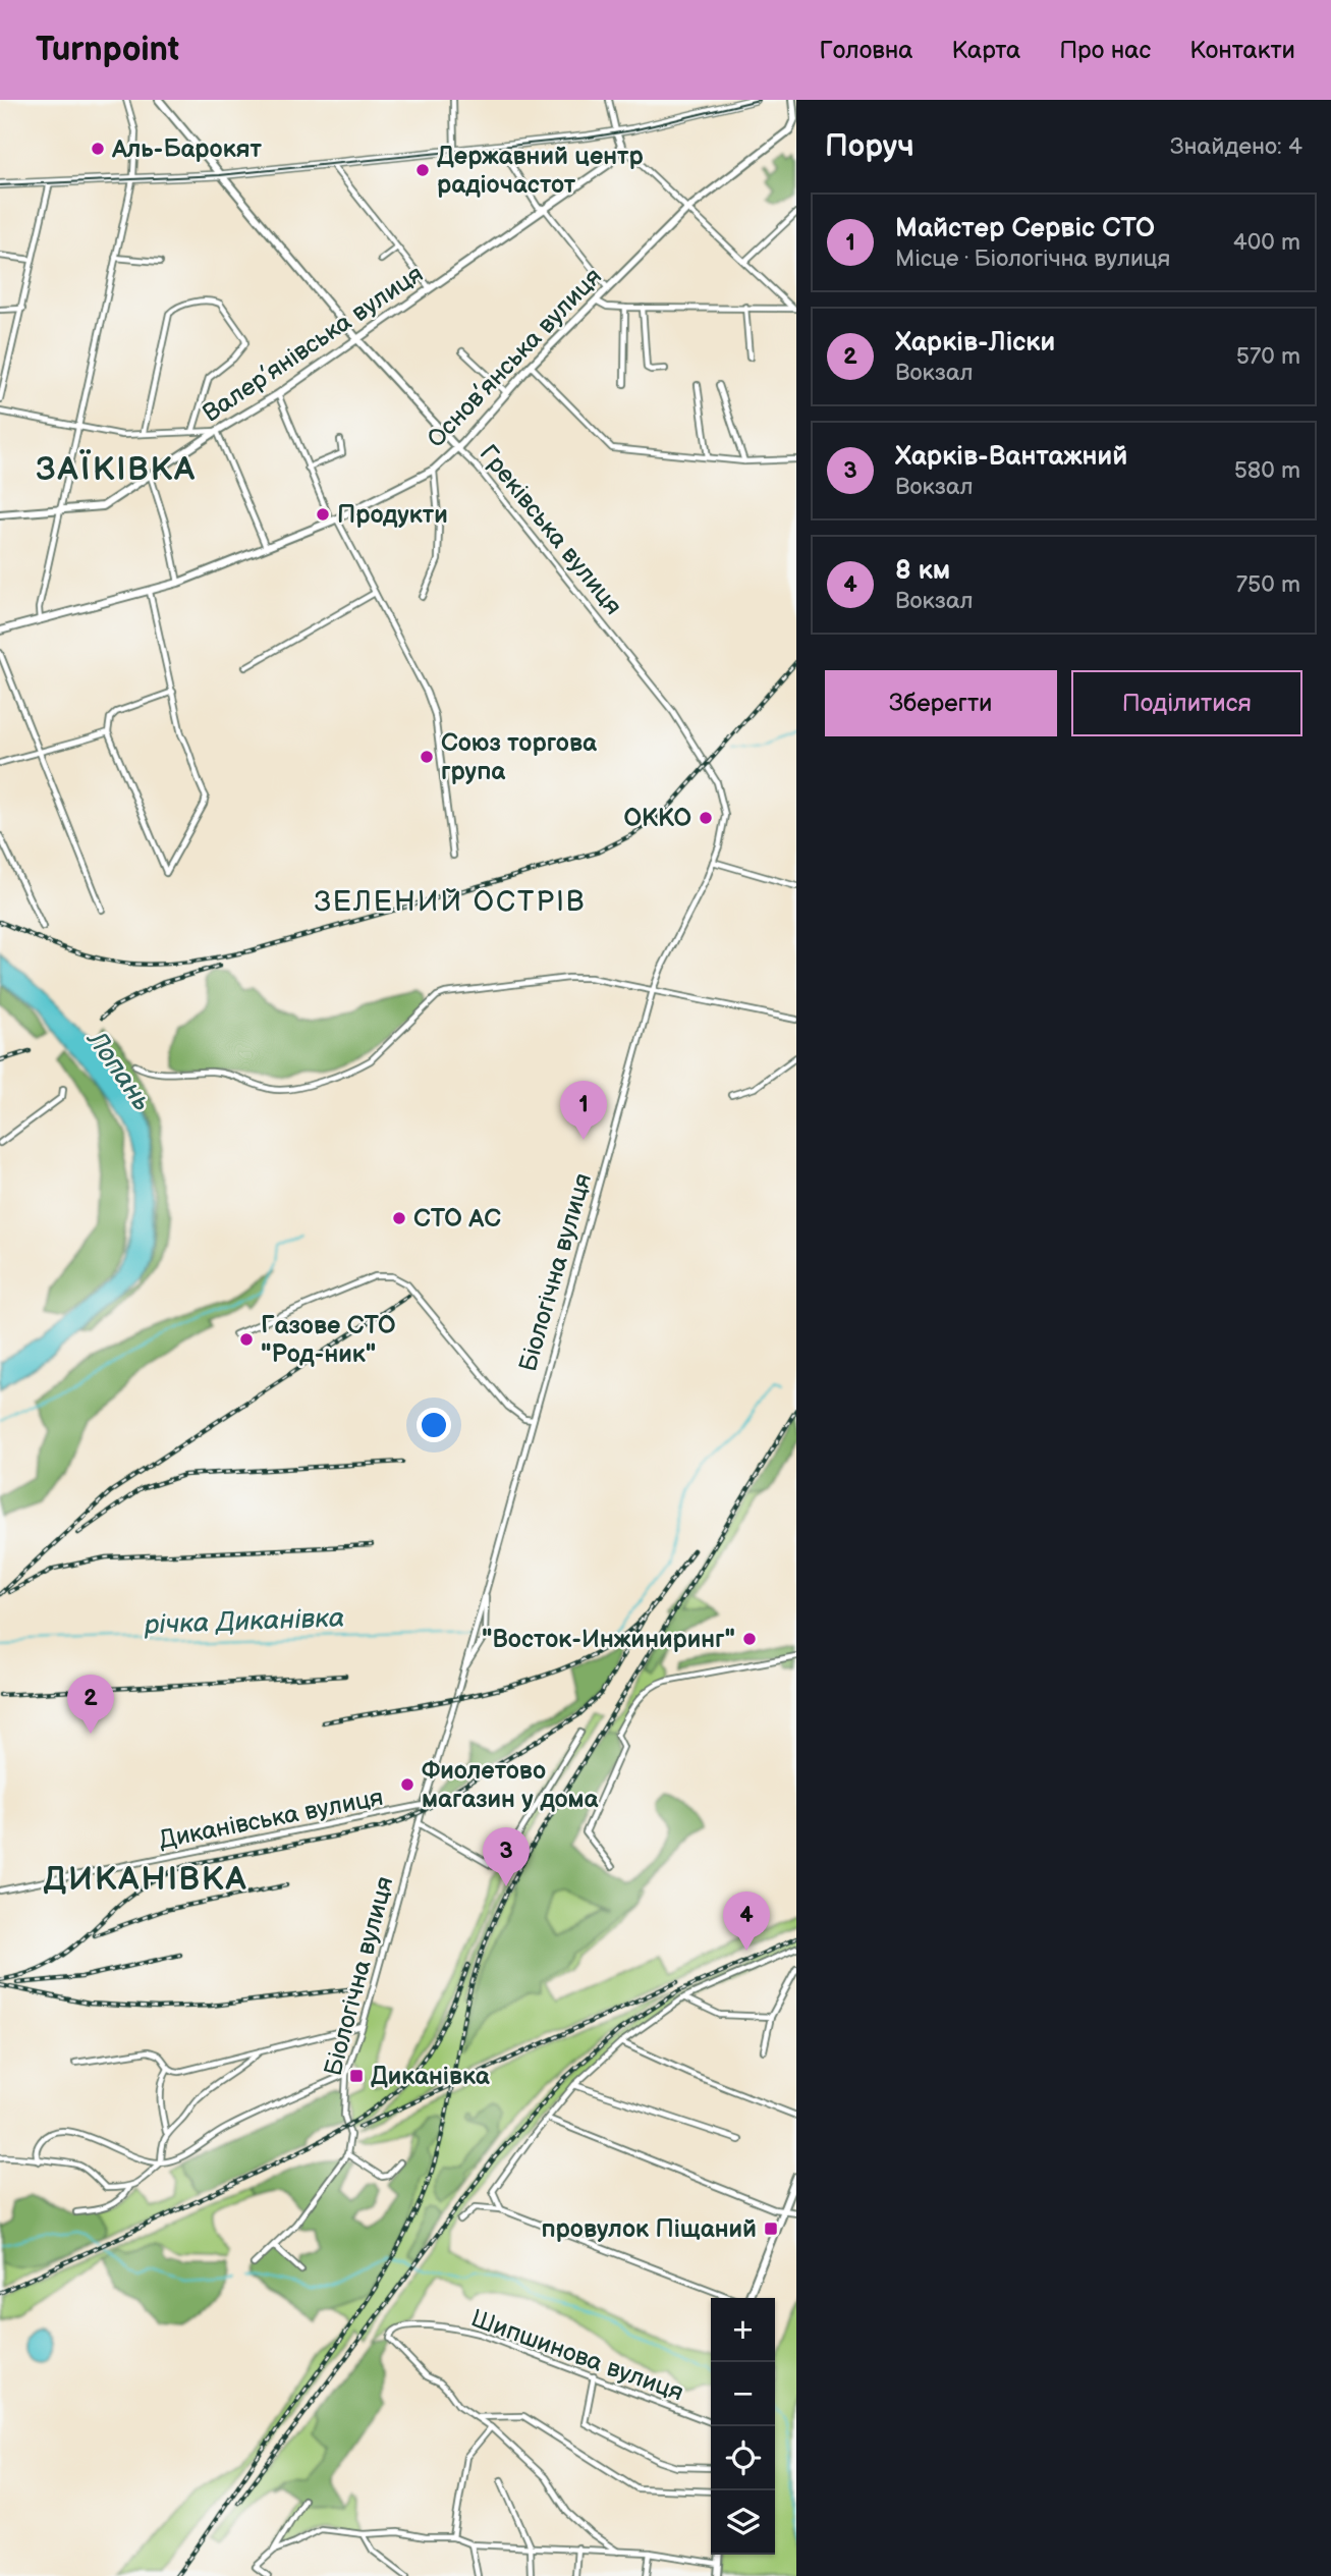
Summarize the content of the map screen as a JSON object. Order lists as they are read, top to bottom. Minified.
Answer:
{"streets":{"street":["Валер’янівська вулиця","Основ’янська вулиця","Греківська вулиця","Біологічна вулиця","Диканівська вулиця","Шипшинова вулиця"]},"crossings":[["Валер’янівська вулиця","Греківська вулиця"],["Основ’янська вулиця","Греківська вулиця"],["Греківська вулиця","Біологічна вулиця"],["Біологічна вулиця","Диканівська вулиця"]],"districts":["ЗАЇКІВКА","ЗЕЛЕНИЙ ОСТРІВ","ДИКАНІВКА"],"water":["Лопань","річка Диканівка"],"places":{"other":["Аль-Барокят","Державний центр радіочастот","Продукти","Союз торгова група","ОККО","СТО АС","Газове СТО \"Род-ник\"","\"Восток-Инжиниринг\"","Фиолетово магазин у дома"],"transit":["Диканівка","провулок Піщаний"]},"page":{"header":"Turnpoint","nav":["Головна","Карта","Про нас","Контакти"],"heading":["Поруч","Знайдено: 4"],"list":[{"mark":"1","name":"Майстер Сервіс СТО","note":"Місце · Біологічна вулиця","value":"400 m"},{"mark":"2","name":"Харків-Ліски","note":"Вокзал","value":"570 m"},{"mark":"3","name":"Харків-Вантажний","note":"Вокзал","value":"580 m"},{"mark":"4","name":"8 км","note":"Вокзал","value":"750 m"}],"buttons":["Зберегти","Поділитися"],"pins":["1","2","3","4"],"map_buttons":["+","−"]}}
